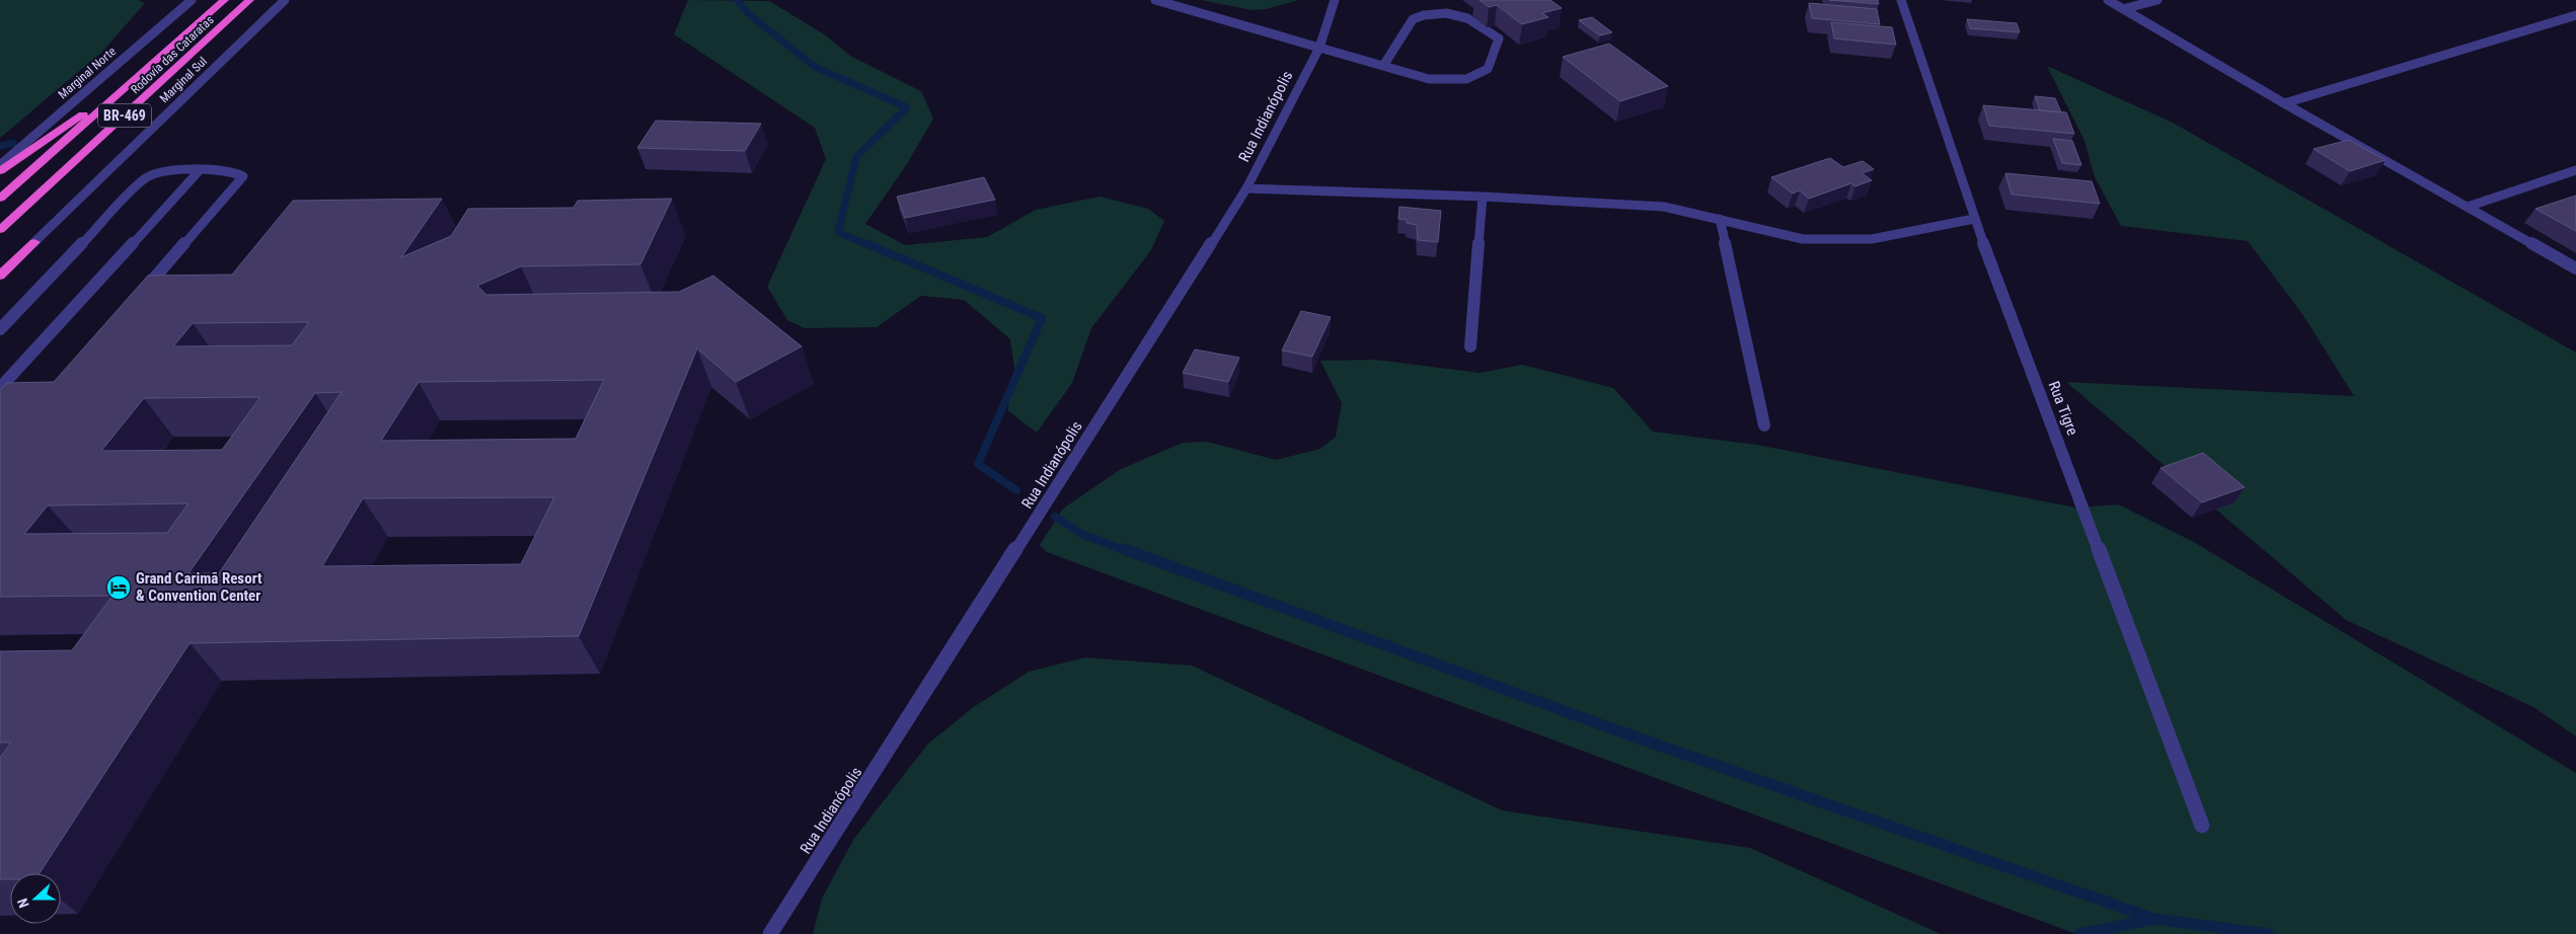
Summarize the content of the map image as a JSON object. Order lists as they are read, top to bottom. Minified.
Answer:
{"streets":{"highway":["Rodovía das Cataratas","BR-469"],"street":["Marginal Norte","Marginal Sul","Rua Indianópolis","Rua Tigre"]},"places":{"hotel":["Grand Carimã Resort & Convention Center"]},"north":"left"}
